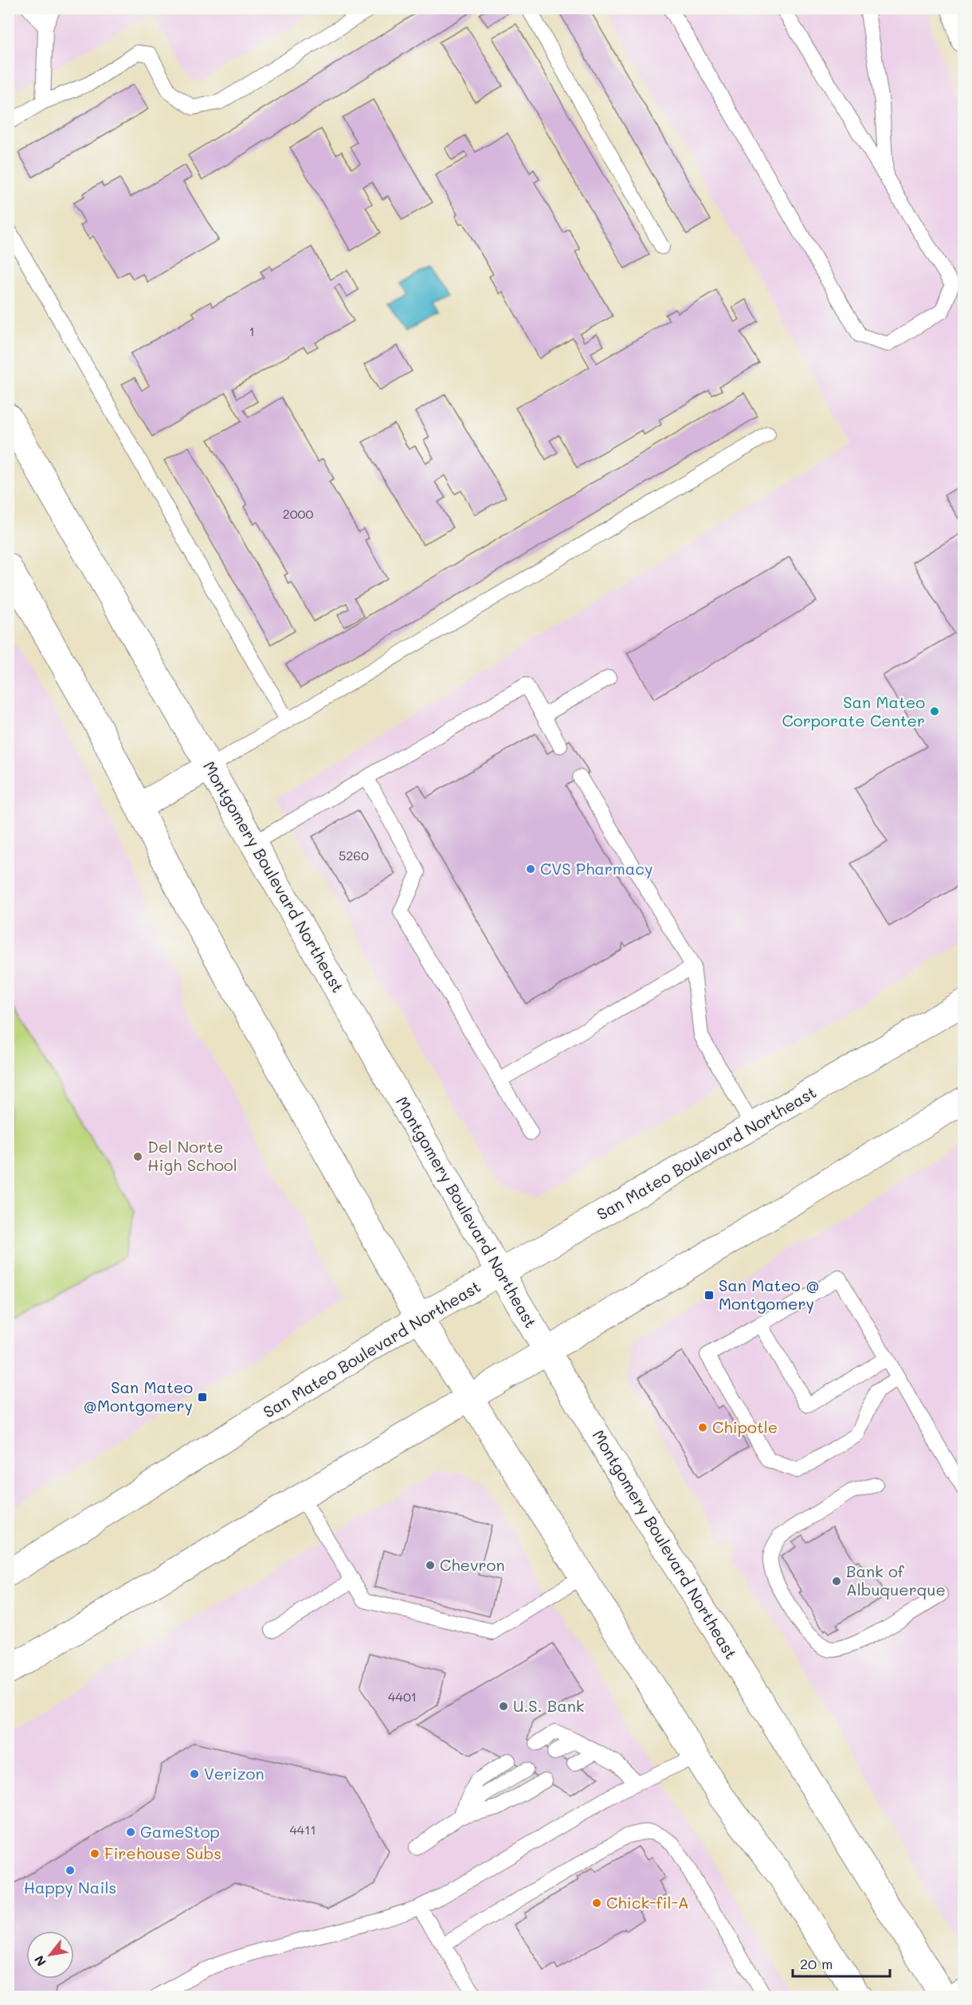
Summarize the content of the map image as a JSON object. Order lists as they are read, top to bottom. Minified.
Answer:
{"streets":{"main road":["Montgomery Boulevard Northeast","San Mateo Boulevard Northeast"]},"crossings":[["Montgomery Boulevard Northeast","San Mateo Boulevard Northeast"]],"places":{"other":["San Mateo Corporate Center","CVS Pharmacy","Del Norte High School","Chipotle","Chevron","Bank of Albuquerque","U.S. Bank","Verizon","GameStop","Firehouse Subs","Happy Nails","Chick-fil-A"],"transit":["San Mateo @ Montgomery","San Mateo @Montgomery"]},"house_numbers":["1","2000","5260","4401","4411"],"scale_bar":"20 m","north":"bottom left"}
